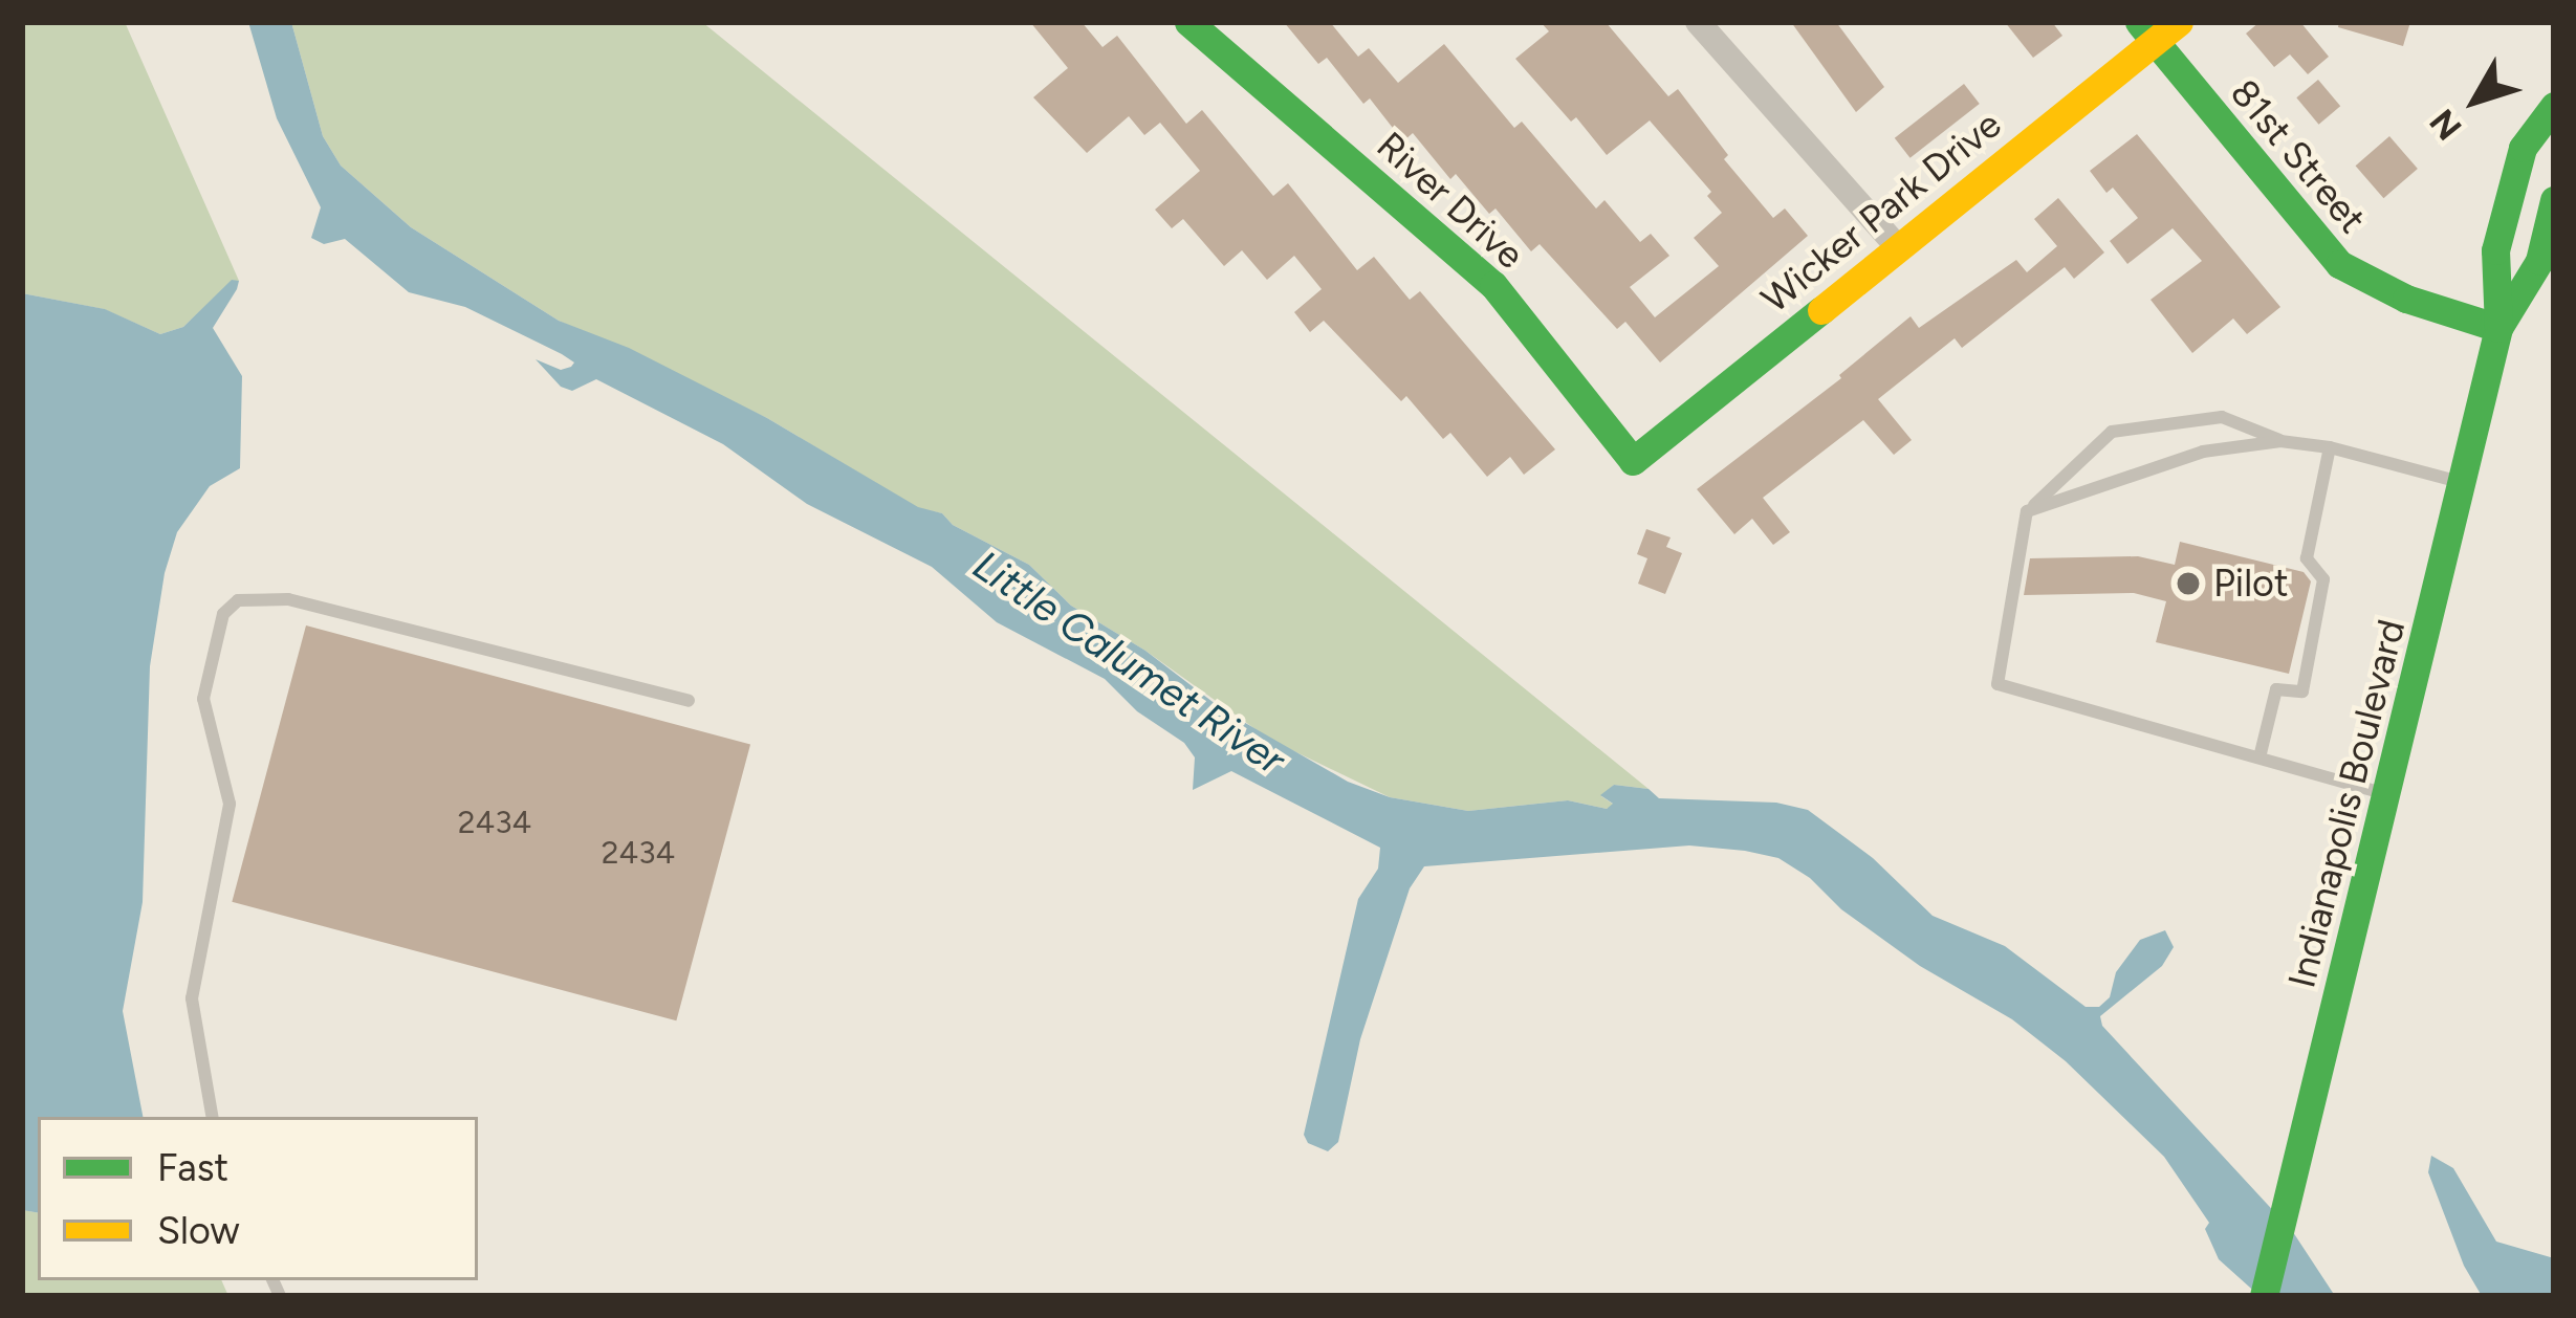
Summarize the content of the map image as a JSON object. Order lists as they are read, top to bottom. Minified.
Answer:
{"streets":{"main road":["81st Street","River Drive","Wicker Park Drive","Indianapolis Boulevard"]},"crossings":[["81st Street","Wicker Park Drive"],["81st Street","Indianapolis Boulevard"],["River Drive","Wicker Park Drive"]],"water":["Little Calumet River"],"places":["Pilot"],"house_numbers":["2434","2434"],"legend":["Fast","Slow"],"north":"bottom left"}
